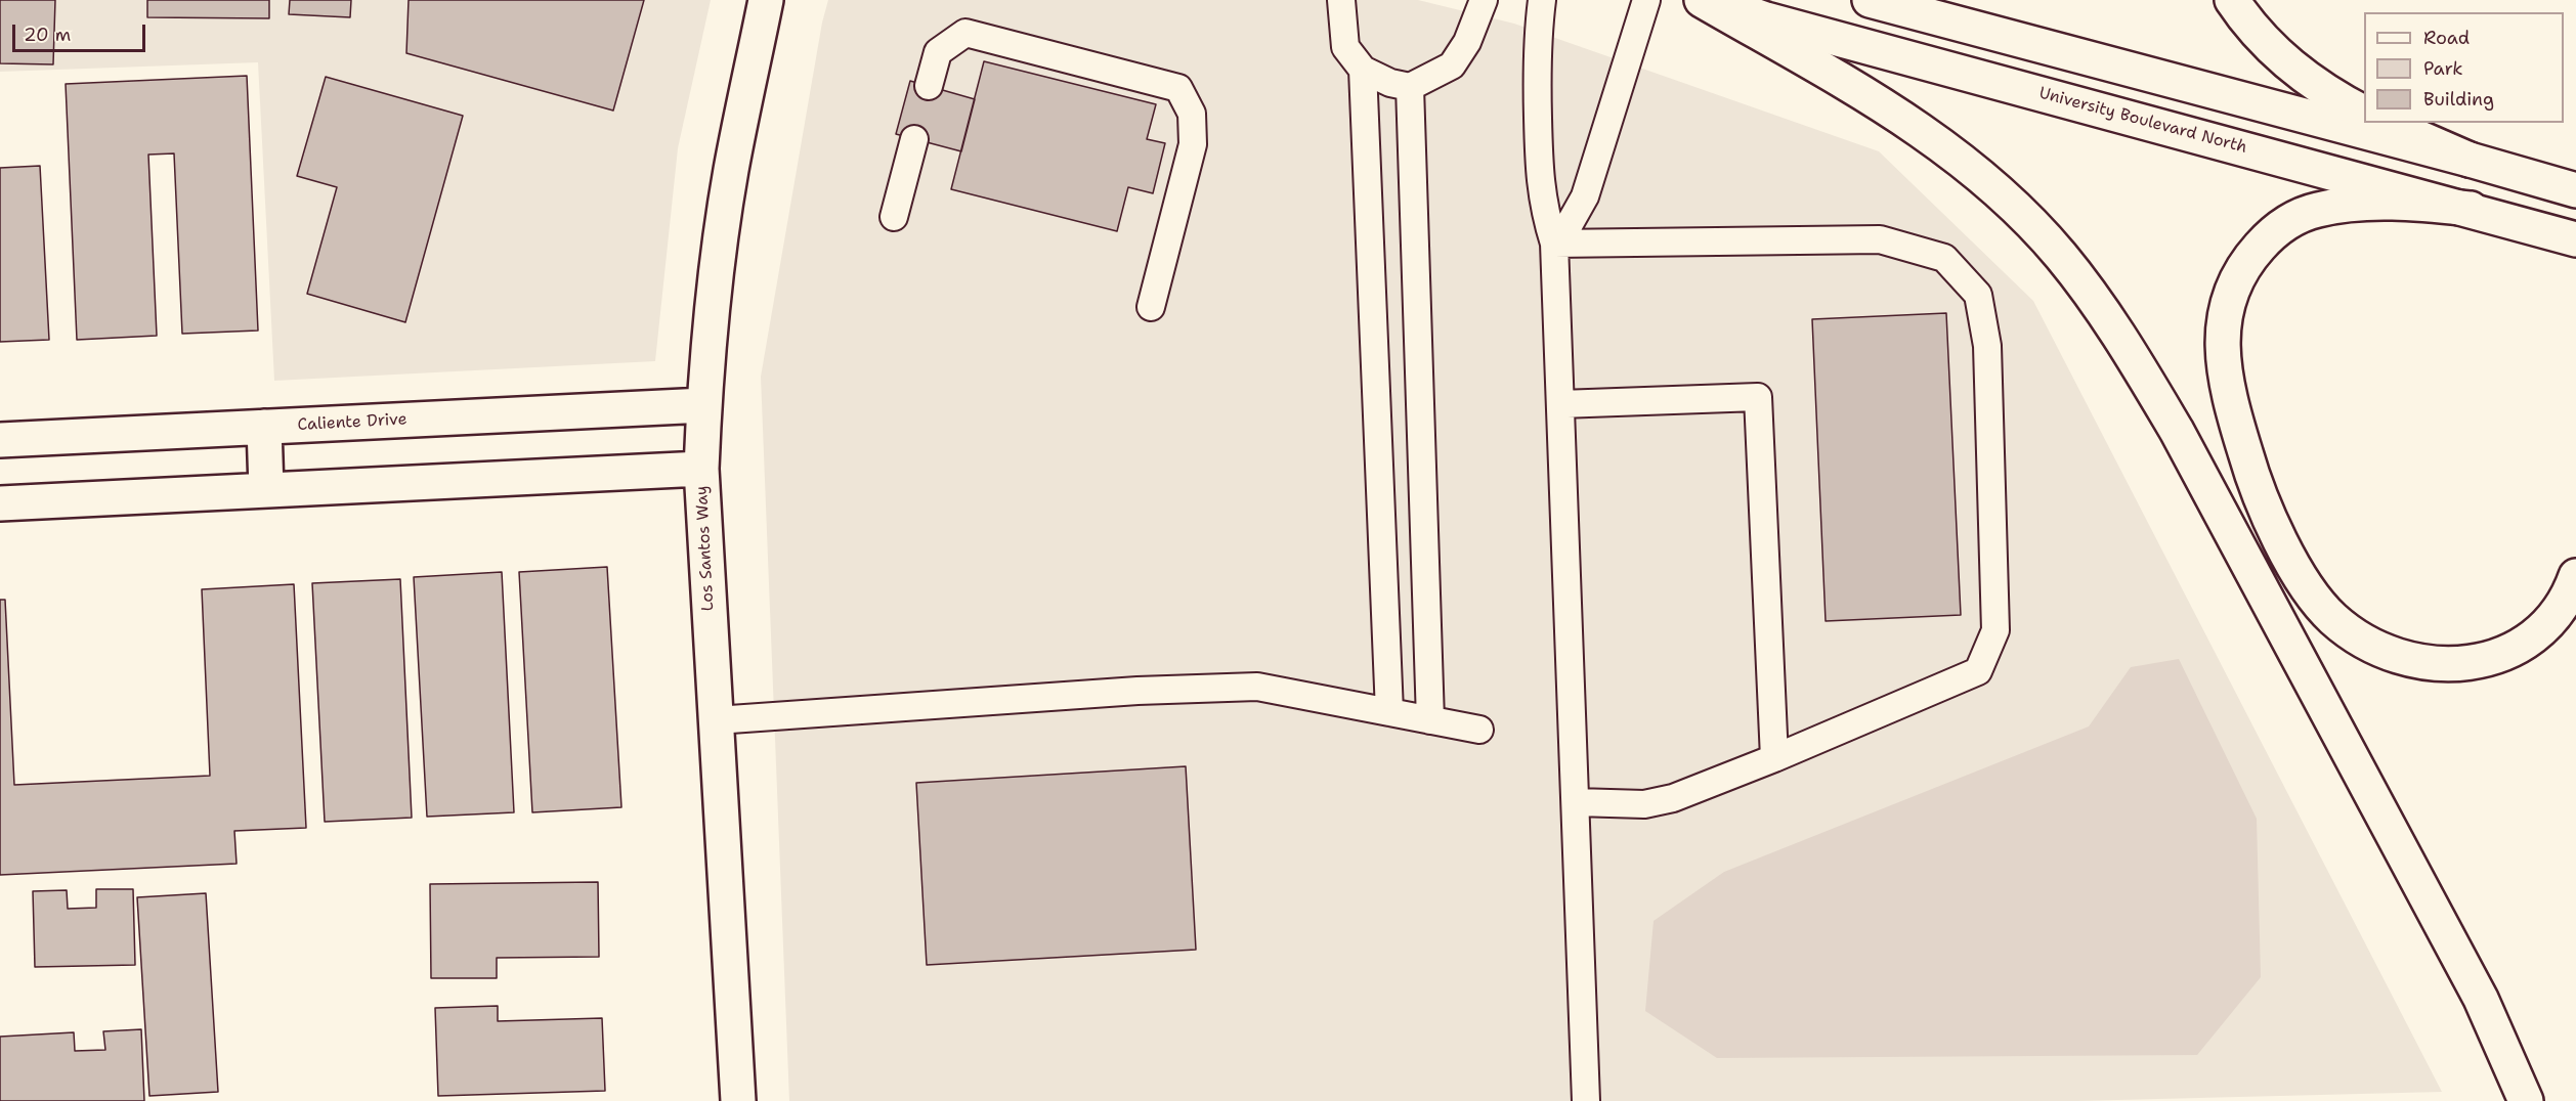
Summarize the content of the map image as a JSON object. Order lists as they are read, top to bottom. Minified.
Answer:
{"streets":{"main road":["University Boulevard North","Caliente Drive","Los Santos Way"]},"crossings":[["Caliente Drive","Los Santos Way"]],"legend":["Road","Park","Building"],"scale_bar":"20 m"}
